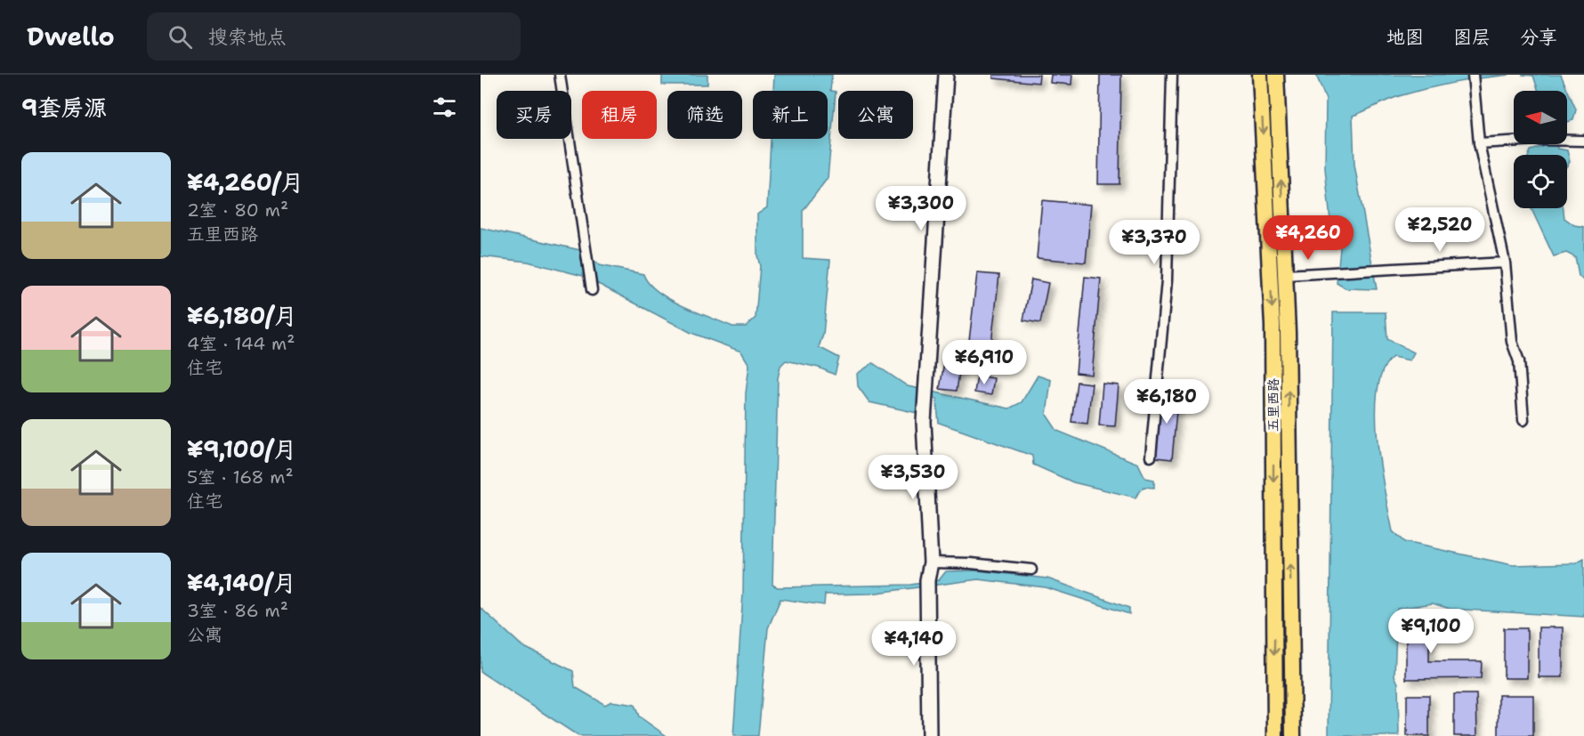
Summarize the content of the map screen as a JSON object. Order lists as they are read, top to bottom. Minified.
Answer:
{"streets":{"main road":["五里西路"]},"north":"left","page":{"header":"Dwello","search":"搜索地点","nav":["地图","图层","分享"],"heading":"9套房源","chip":["买房","租房","筛选","新上","公寓"],"list":[{"name":"¥4,260/月","note":"2室 · 80 m² · 五里西路"},{"name":"¥6,180/月","note":"4室 · 144 m² · 住宅"},{"name":"¥9,100/月","note":"5室 · 168 m² · 住宅"},{"name":"¥4,140/月","note":"3室 · 86 m² · 公寓"}],"price":["¥3,300","¥2,520","¥4,260","¥3,370","¥6,910","¥6,180","¥3,530","¥9,100","¥4,140"]}}
